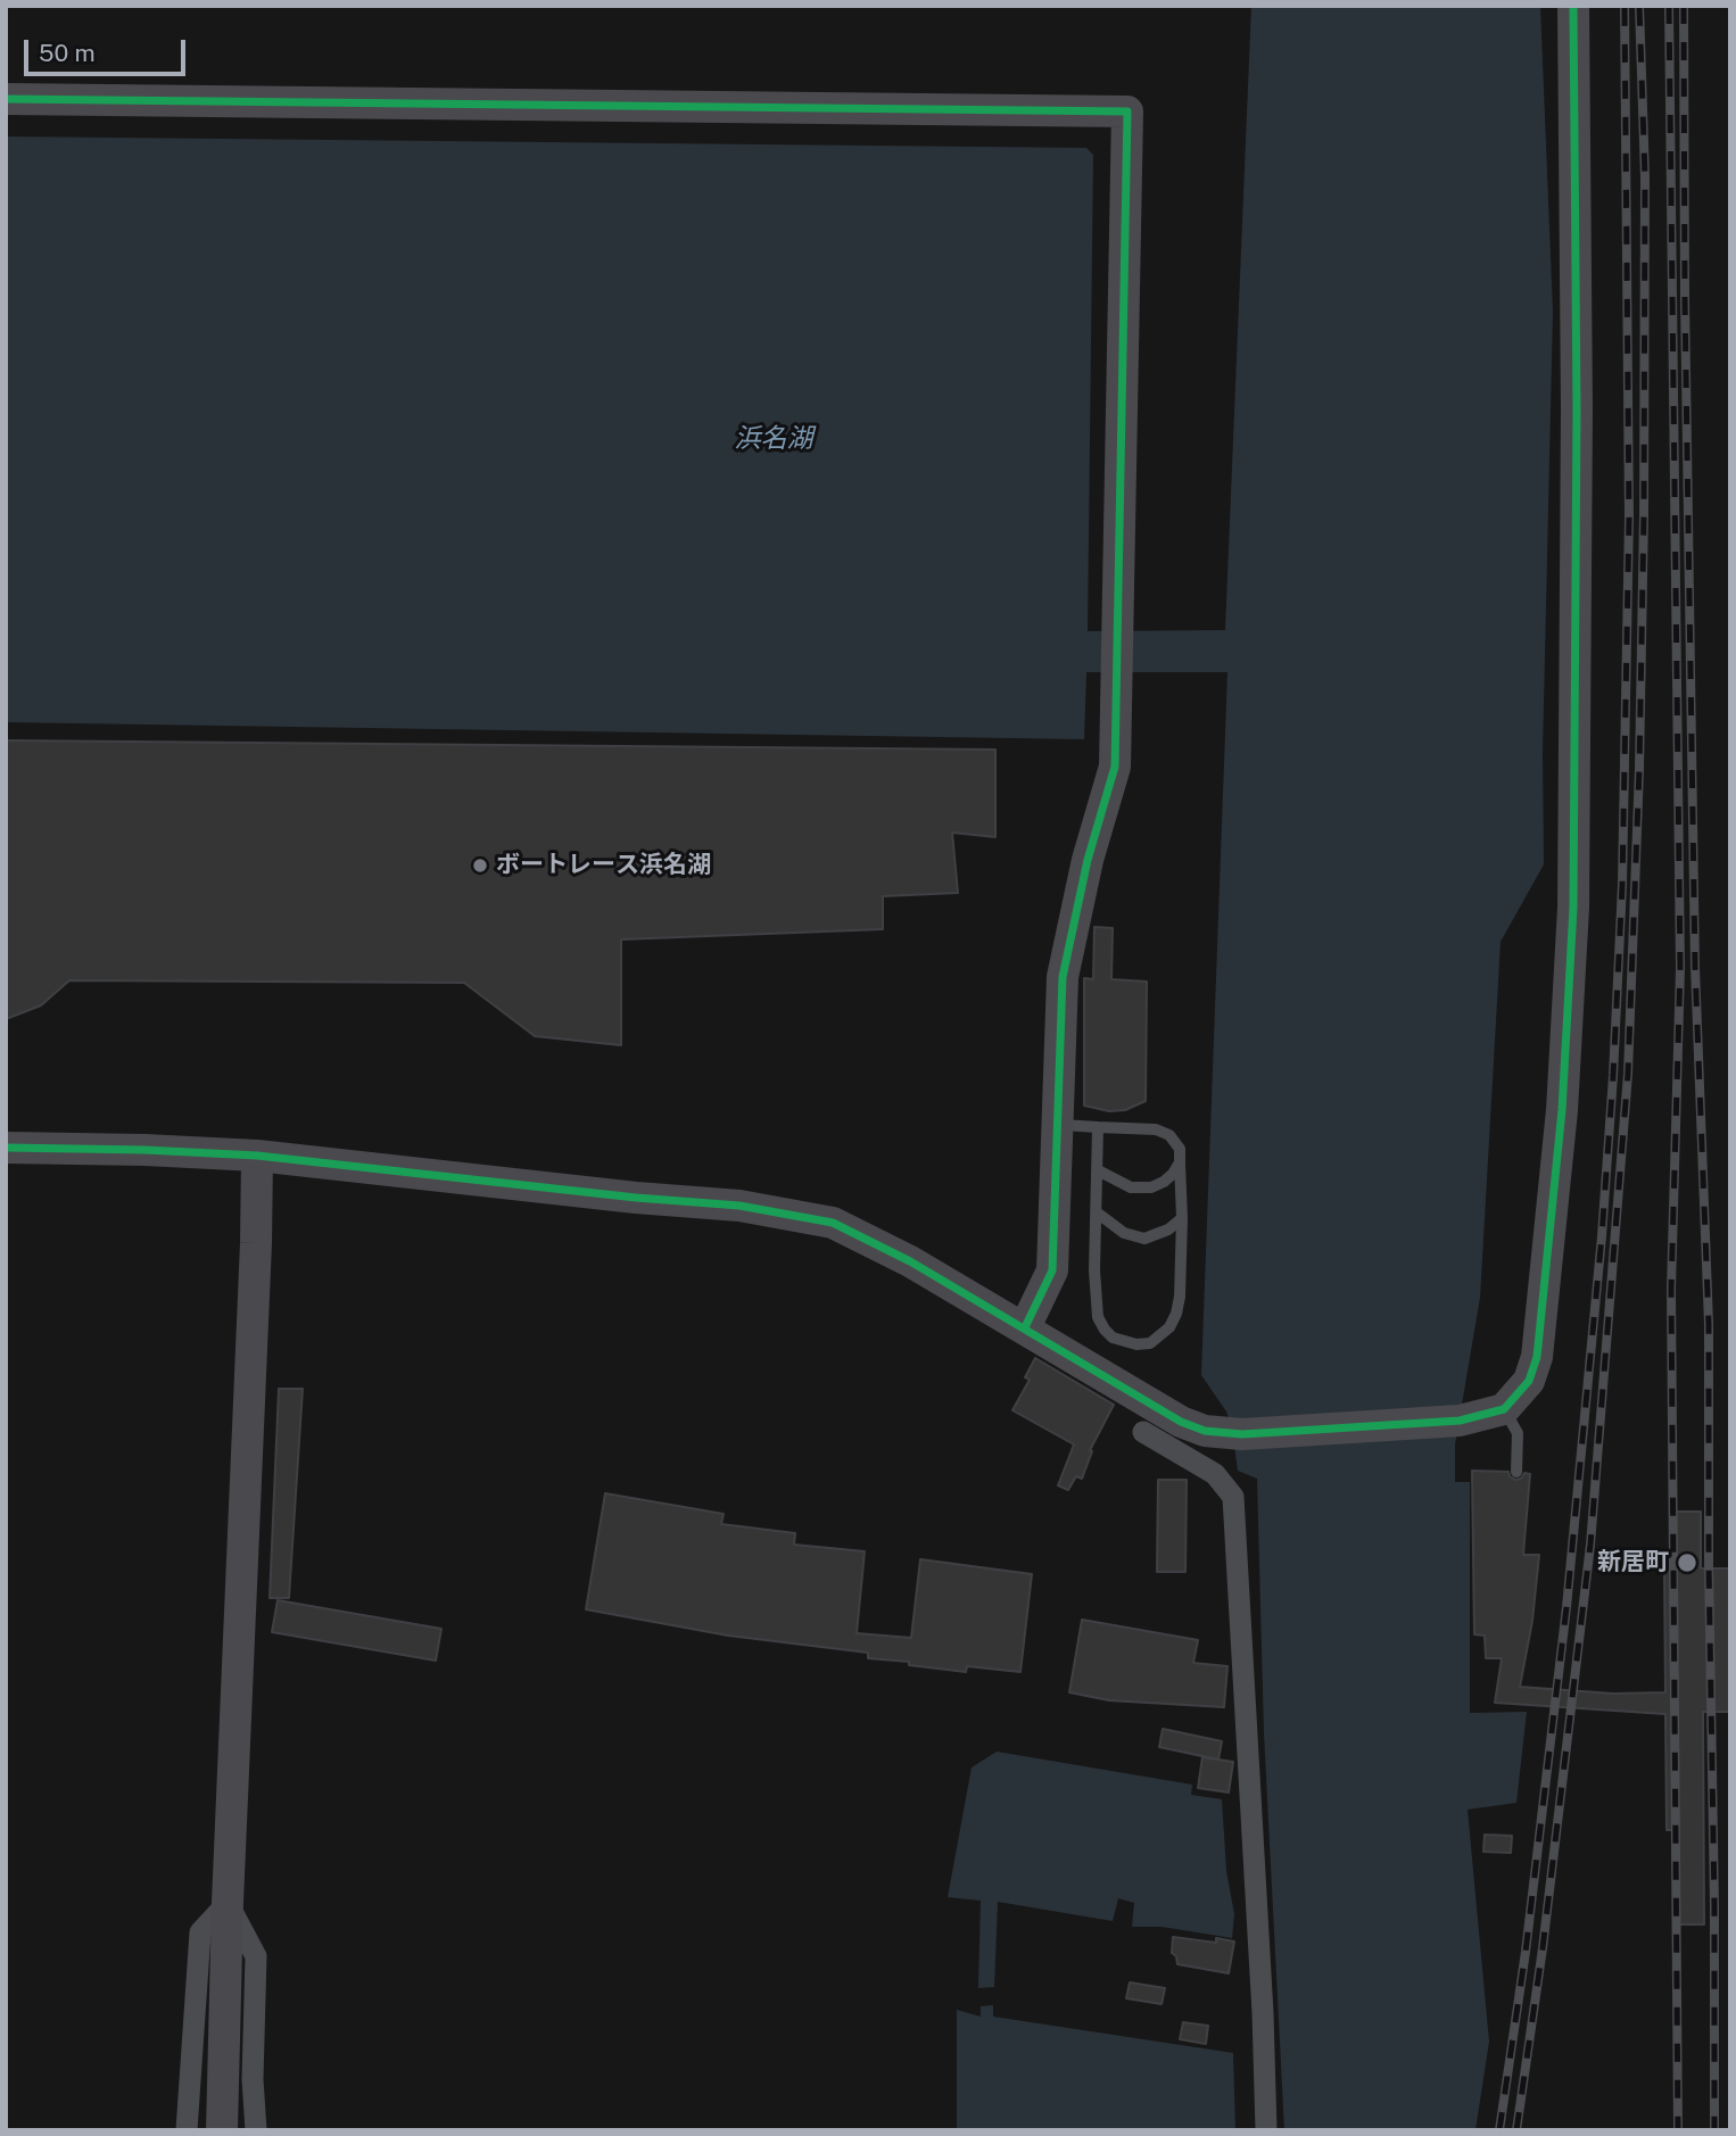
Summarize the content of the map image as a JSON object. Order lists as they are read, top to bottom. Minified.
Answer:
{"water":["浜名湖"],"places":["ボートレース浜名湖","新居町"],"scale_bar":"50 m"}
